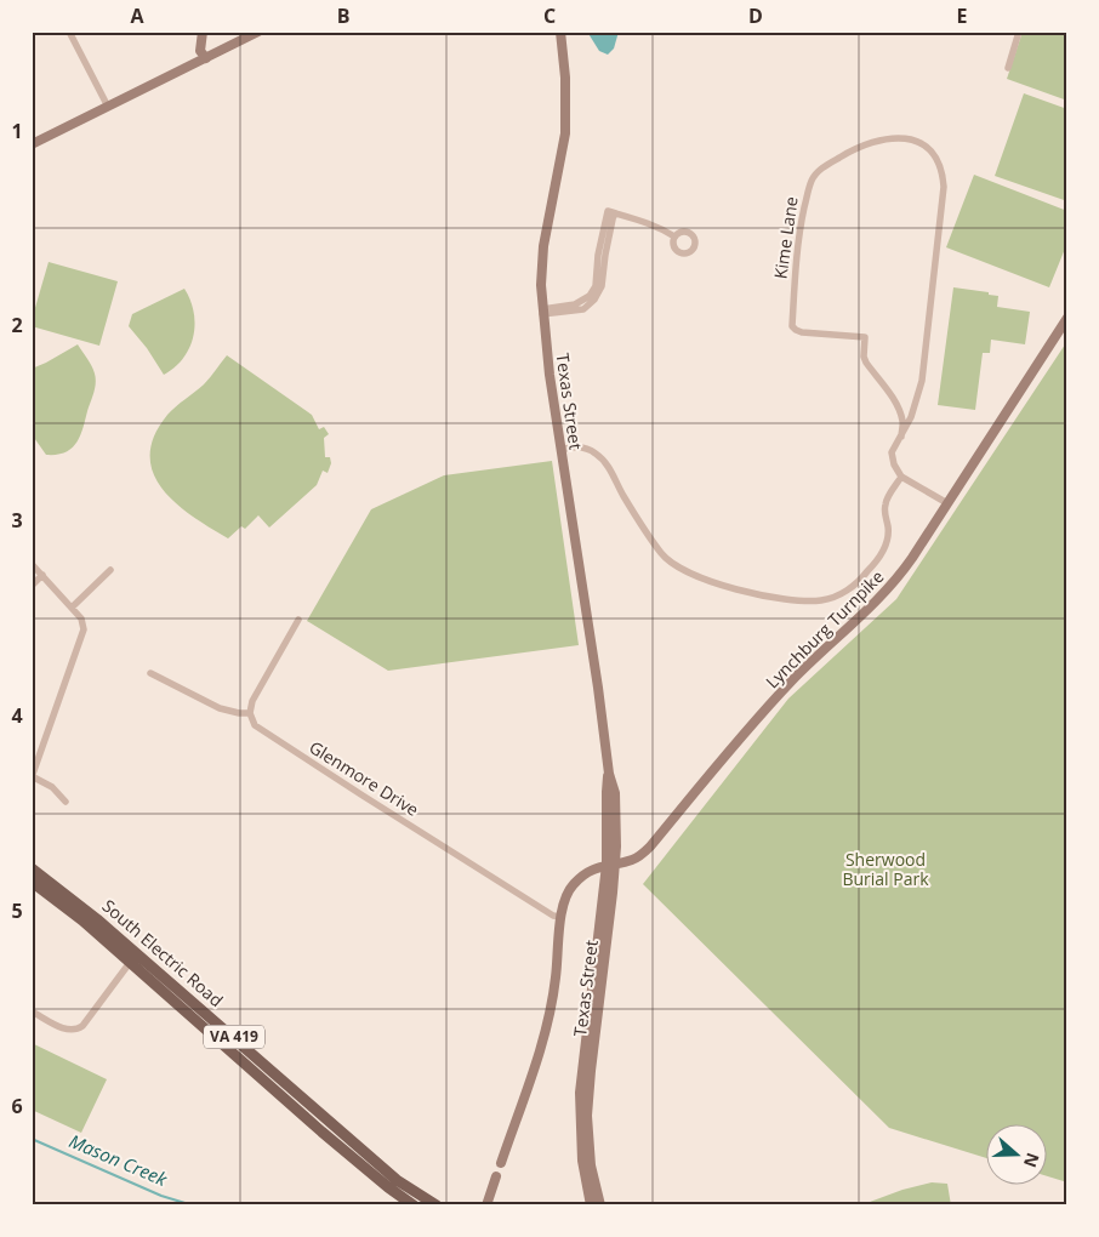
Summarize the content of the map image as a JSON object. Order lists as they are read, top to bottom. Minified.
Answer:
{"streets":{"main road":["Texas Street","Lynchburg Turnpike","South Electric Road","VA 419"],"street":["Kime Lane","Glenmore Drive"]},"crossings":[["Texas Street","Lynchburg Turnpike"],["Lynchburg Turnpike","Glenmore Drive"]],"water":["Mason Creek"],"parks":["Sherwood Burial Park"],"north":"right","grid":{"columns":["A","B","C","D","E"],"rows":["1","2","3","4","5","6"]}}
